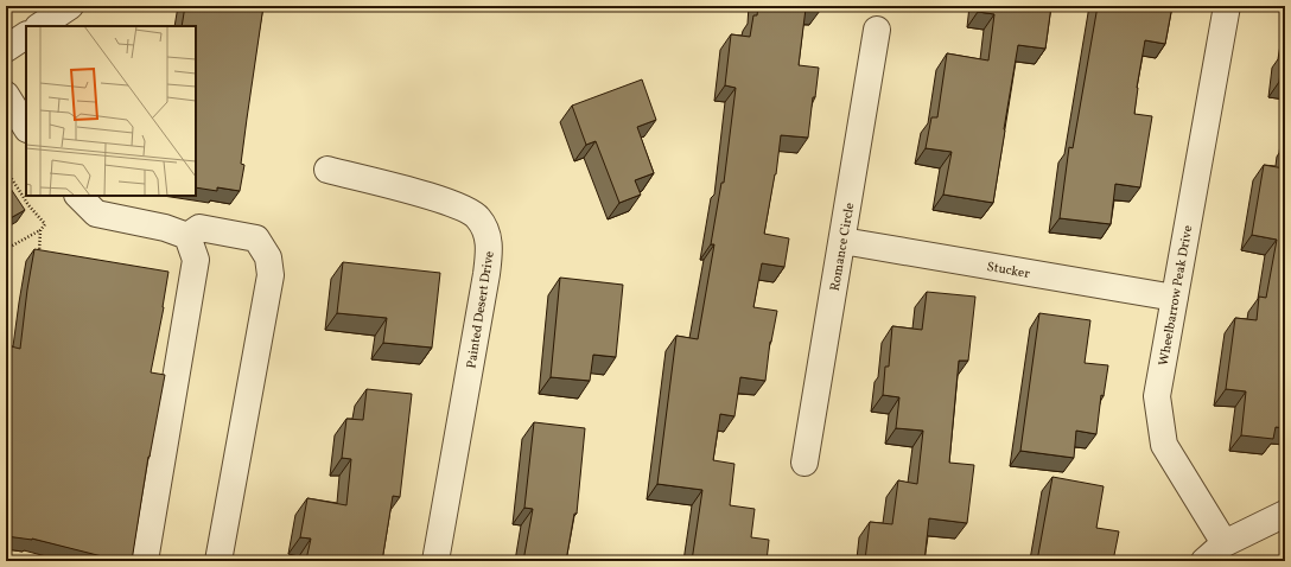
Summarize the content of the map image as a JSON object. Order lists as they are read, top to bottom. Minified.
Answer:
{"streets":{"street":["Romance Circle","Stucker","Wheelbarrow Peak Drive","Painted Desert Drive"]},"crossings":[["Romance Circle","Stucker"],["Stucker","Wheelbarrow Peak Drive"]]}
